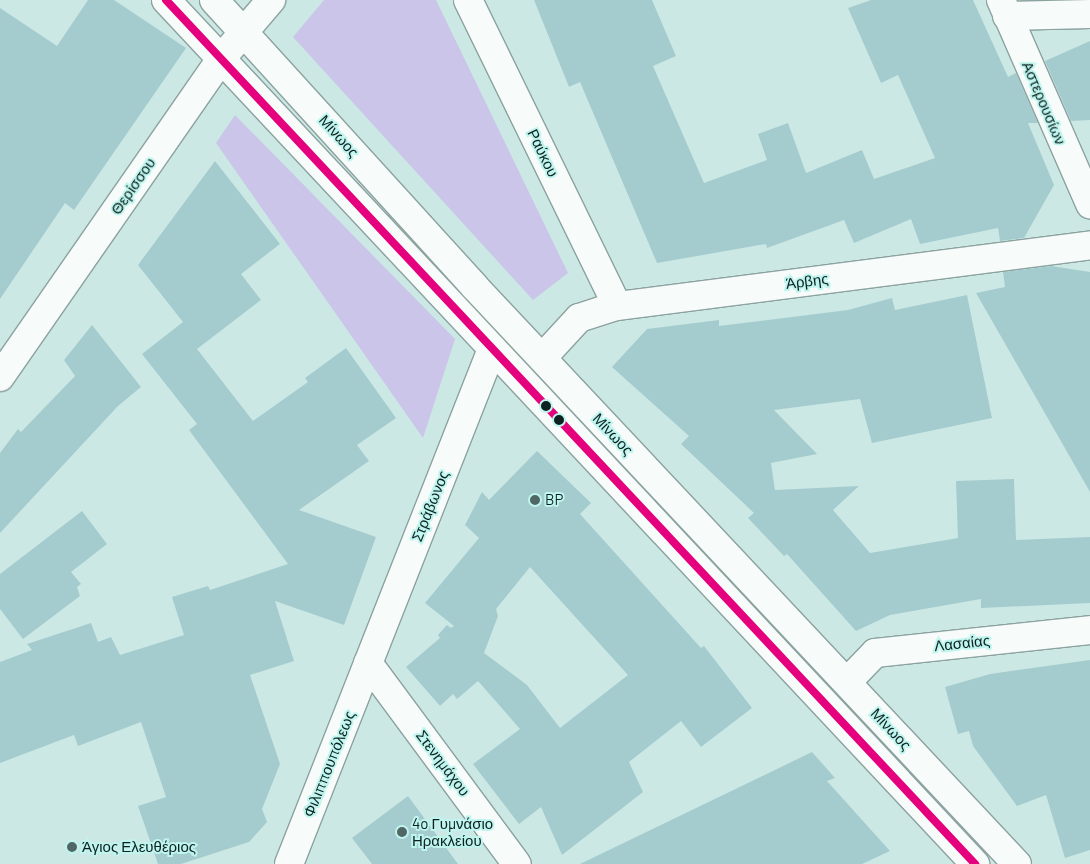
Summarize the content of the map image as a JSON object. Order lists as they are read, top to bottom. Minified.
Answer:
{"streets":{"street":["Αστερουσίων","Μίνωος","Ραύκου","Θερίσσου","Άρβης","Στράβωνος","Λασαίας","Στενημάχου","Φιλιππουπόλεως"]},"crossings":[["Μίνωος","Θερίσσου"],["Μίνωος","Άρβης"],["Μίνωος","Στράβωνος"],["Μίνωος","Λασαίας"],["Ραύκου","Άρβης"],["Στράβωνος","Στενημάχου"],["Στράβωνος","Φιλιππουπόλεως"],["Στενημάχου","Φιλιππουπόλεως"]],"places":["BP","4o Γυμνάσιο Ηρακλείου","Άγιος Ελευθέριος"]}
